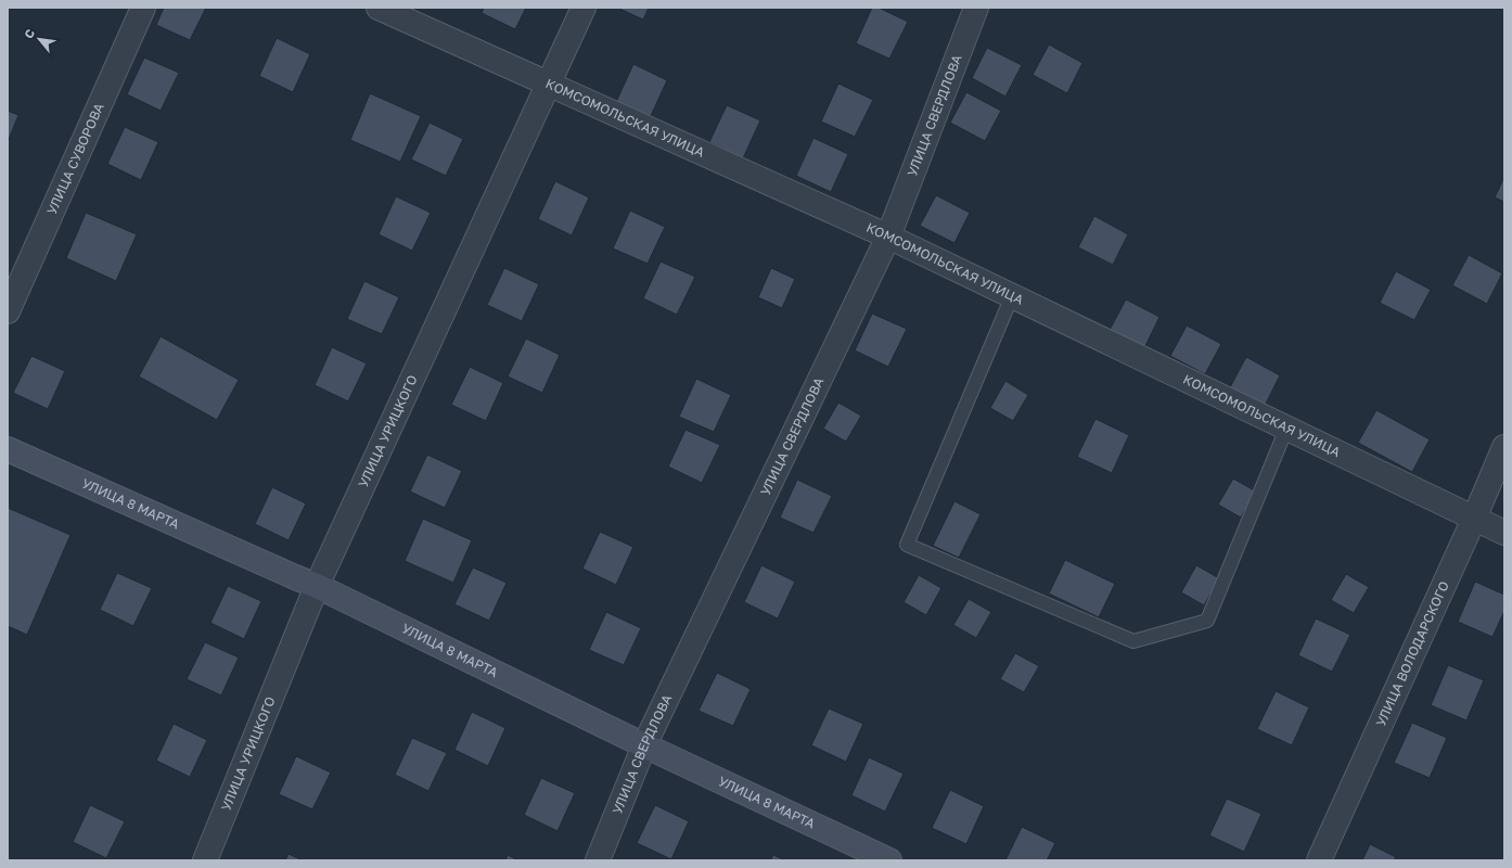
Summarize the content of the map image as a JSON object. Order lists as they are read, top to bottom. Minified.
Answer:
{"streets":{"main road":["УЛИЦА 8 МАРТА"],"street":["УЛИЦА СВЕРДЛОВА","КОМСОМОЛЬСКАЯ УЛИЦА","УЛИЦА СУВОРОВА","УЛИЦА УРИЦКОГО","УЛИЦА ВОЛОДАРСКОГО"]},"crossings":[["УЛИЦА СВЕРДЛОВА","КОМСОМОЛЬСКАЯ УЛИЦА"],["УЛИЦА СВЕРДЛОВА","УЛИЦА 8 МАРТА"],["КОМСОМОЛЬСКАЯ УЛИЦА","УЛИЦА УРИЦКОГО"],["КОМСОМОЛЬСКАЯ УЛИЦА","УЛИЦА ВОЛОДАРСКОГО"],["УЛИЦА УРИЦКОГО","УЛИЦА 8 МАРТА"]],"north":"top left"}
